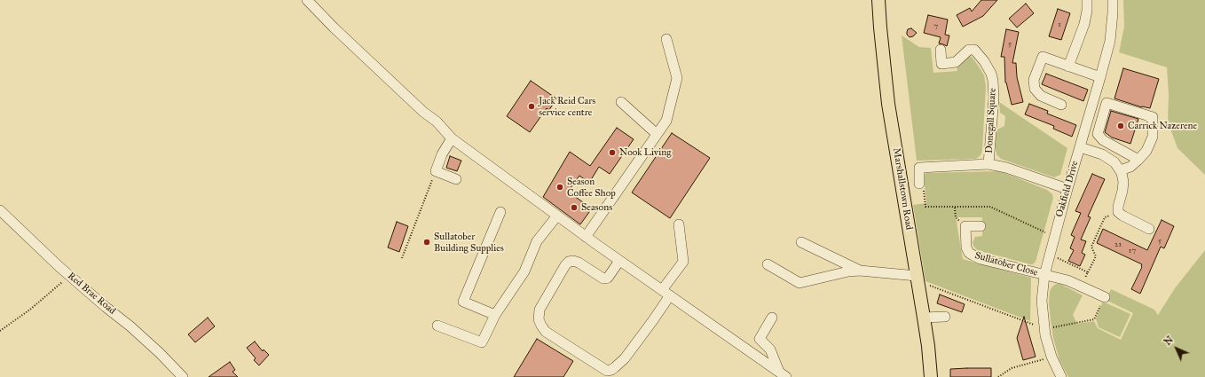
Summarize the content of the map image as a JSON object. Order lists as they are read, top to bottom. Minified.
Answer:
{"streets":{"main road":["Marshallstown Road"],"street":["Donegall Square","Oakfield Drive","Sullatober Close","Red Brae Road"]},"crossings":[["Donegall Square","Oakfield Drive"],["Oakfield Drive","Sullatober Close"]],"places":["Jack Reid Cars service centre","Carrick Nazerene","Nook Living","Season Coffee Shop","Seasons","Sullatober Building Supplies"],"house_numbers":["1","7","5","5","21","17"],"north":"top left"}
